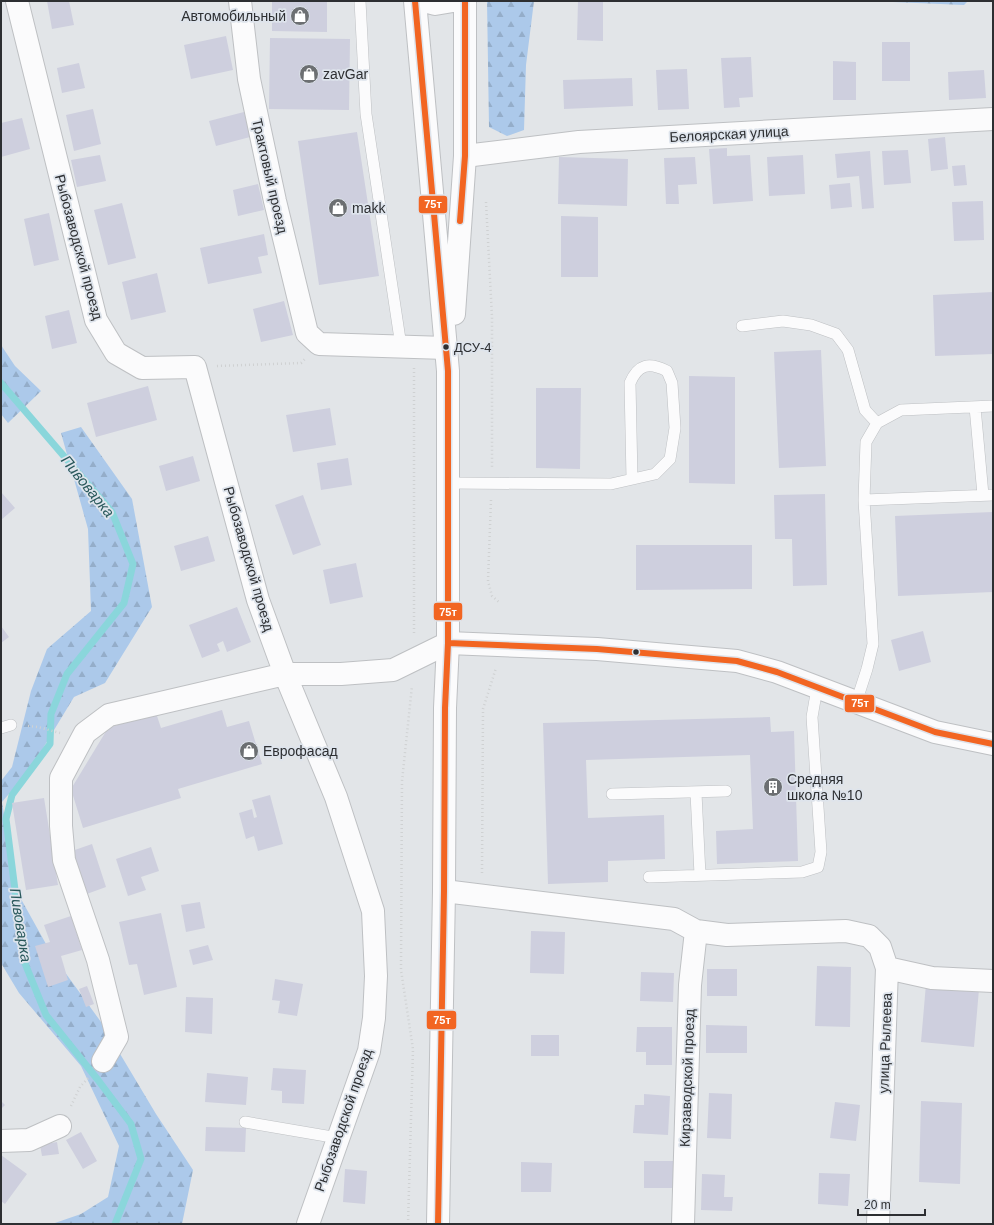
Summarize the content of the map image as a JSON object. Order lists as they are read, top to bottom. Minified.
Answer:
{"streets":{"street":["Белоярская улица","Трактовый проезд","Рыбозаводской проезд","улица Рылеева","Кирзаводской проезд"]},"water":["Пивоварка"],"places":{"shop":["Автомобильный","zavGar","makk","Еврофасад"],"other":["ДСУ-4"],"building":["Средняя школа №10"]},"lines":["transit line 75т"],"scale_bar":"20 m"}
